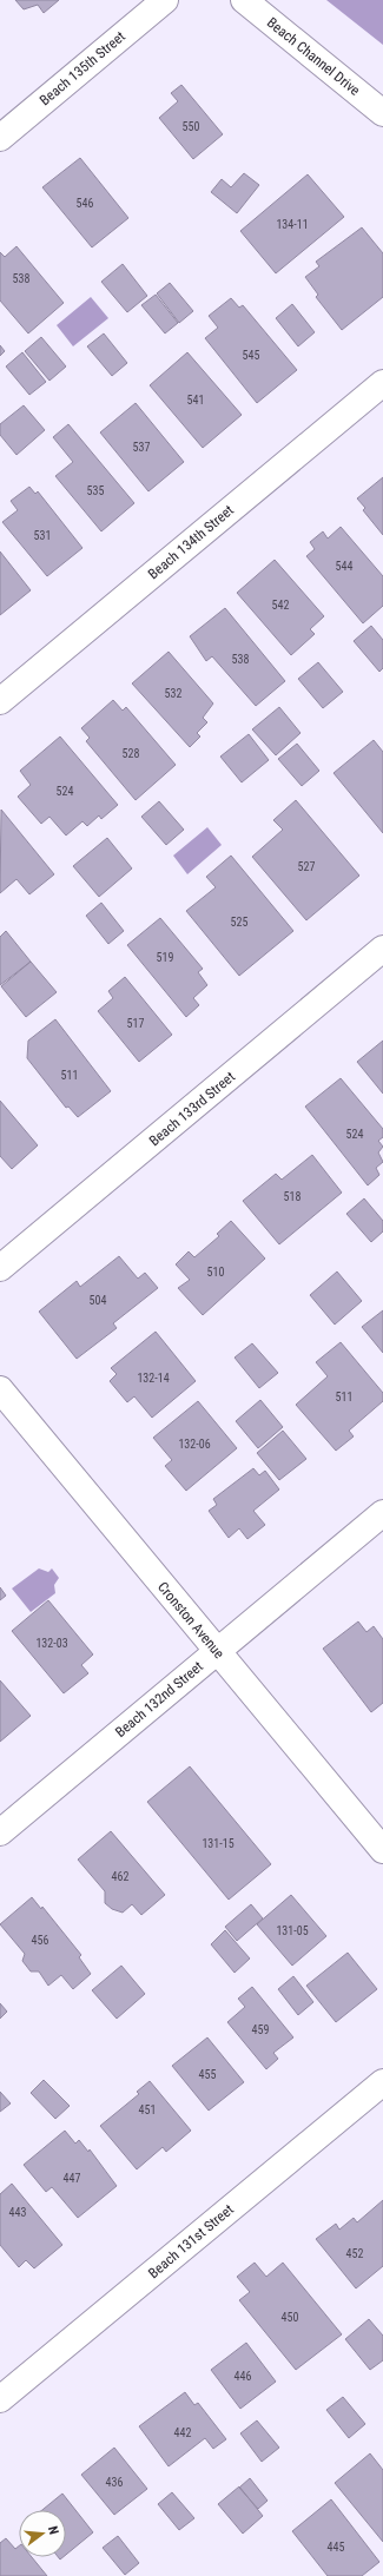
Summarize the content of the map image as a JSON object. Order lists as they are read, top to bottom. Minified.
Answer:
{"streets":{"street":["Beach Channel Drive","Beach 135th Street","Beach 134th Street","Beach 133rd Street","Cronston Avenue","Beach 132nd Street","Beach 131st Street"]},"crossings":[["Cronston Avenue","Beach 132nd Street"]],"house_numbers":["550","546","134-11","538","545","541","537","535","531","544","542","538","532","528","524","527","525","519","517","511","524","518","510","504","132-14","511","132-06","132-03","131-15","462","131-05","456","459","455","451","447","443","452","450","446","442","436","445"],"north":"right"}
